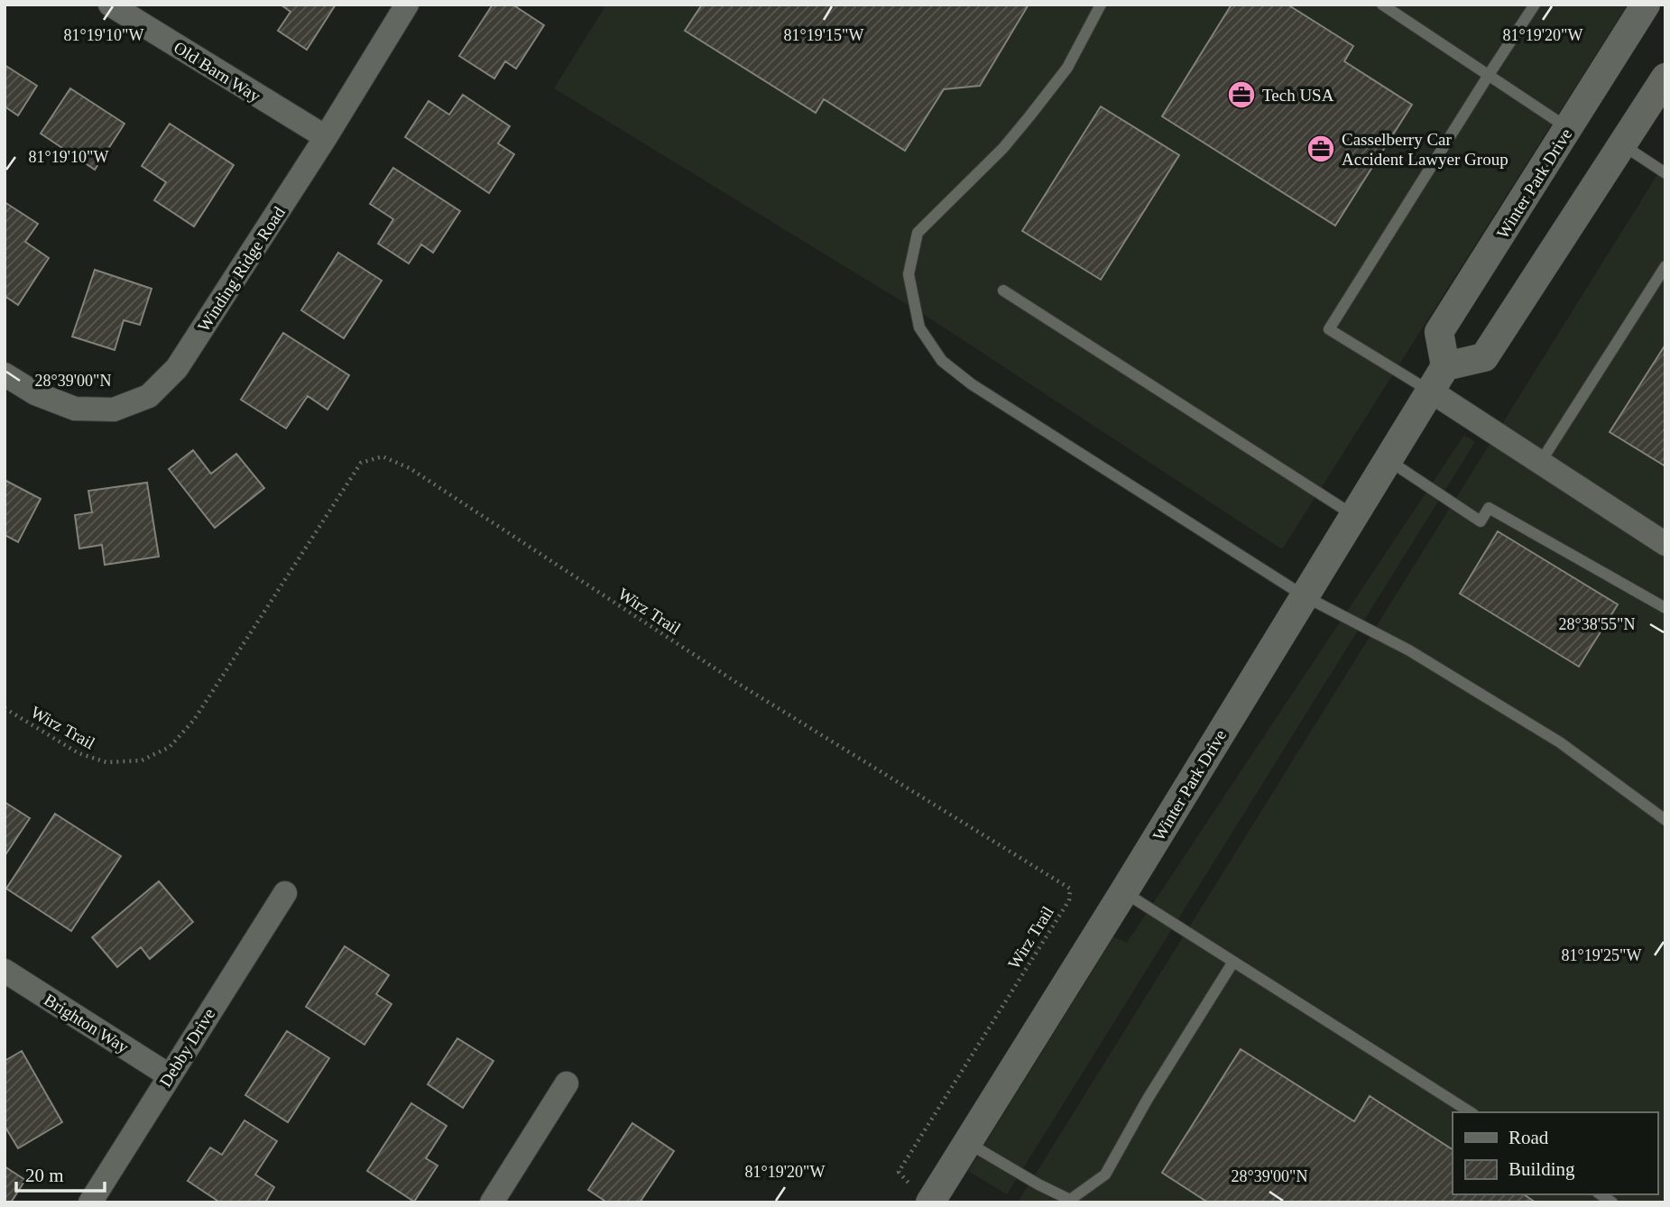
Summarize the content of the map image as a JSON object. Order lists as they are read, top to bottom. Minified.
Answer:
{"streets":{"street":["Old Barn Way","Winter Park Drive","Winding Ridge Road","Brighton Way","Debby Drive"],"path":["Wirz Trail"]},"crossings":[["Old Barn Way","Winding Ridge Road"],["Winter Park Drive","Wirz Trail"],["Brighton Way","Debby Drive"]],"places":{"office":["Tech USA","Casselberry Car Accident Lawyer Group"]},"legend":["Road","Building"],"scale_bar":"20 m","coordinates":["81°19'10\"W","81°19'20\"W","81°19'15\"W","28°39'00\"N","28°38'55\"N","81°19'25\"W"]}
